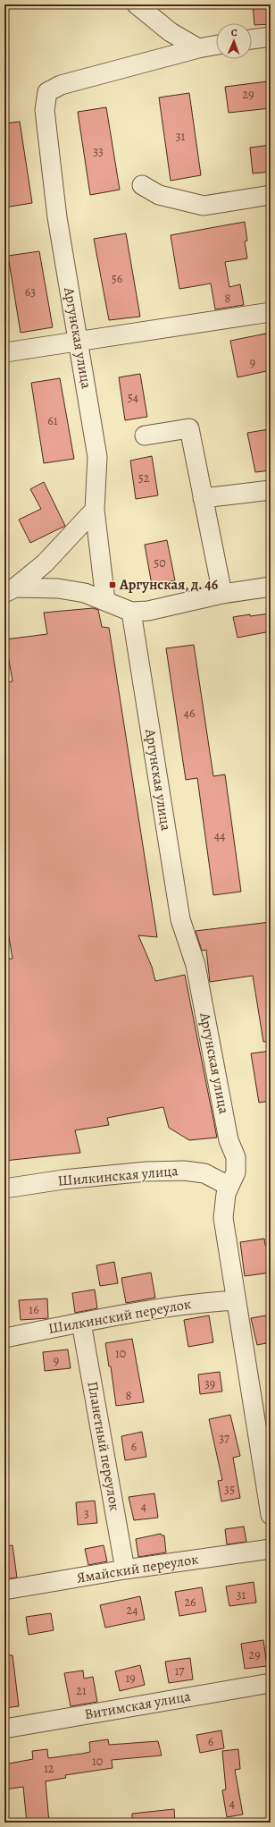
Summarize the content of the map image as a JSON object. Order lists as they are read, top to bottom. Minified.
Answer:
{"streets":{"street":["Аргунская улица","Шилкинская улица","Шилкинский переулок","Планетный переулок","Ямайский переулок","Витимская улица"]},"crossings":[["Аргунская улица","Шилкинская улица"],["Аргунская улица","Шилкинский переулок"],["Шилкинский переулок","Планетный переулок"],["Планетный переулок","Ямайский переулок"]],"places":{"transit":["Аргунская, д. 46"]},"house_numbers":["29","31","33","56","63","8","9","54","61","52","50","46","44","16","10","9","39","8","37","6","35","4","3","31","26","24","29","17","19","21","6","10","12","4"],"north":"top"}
